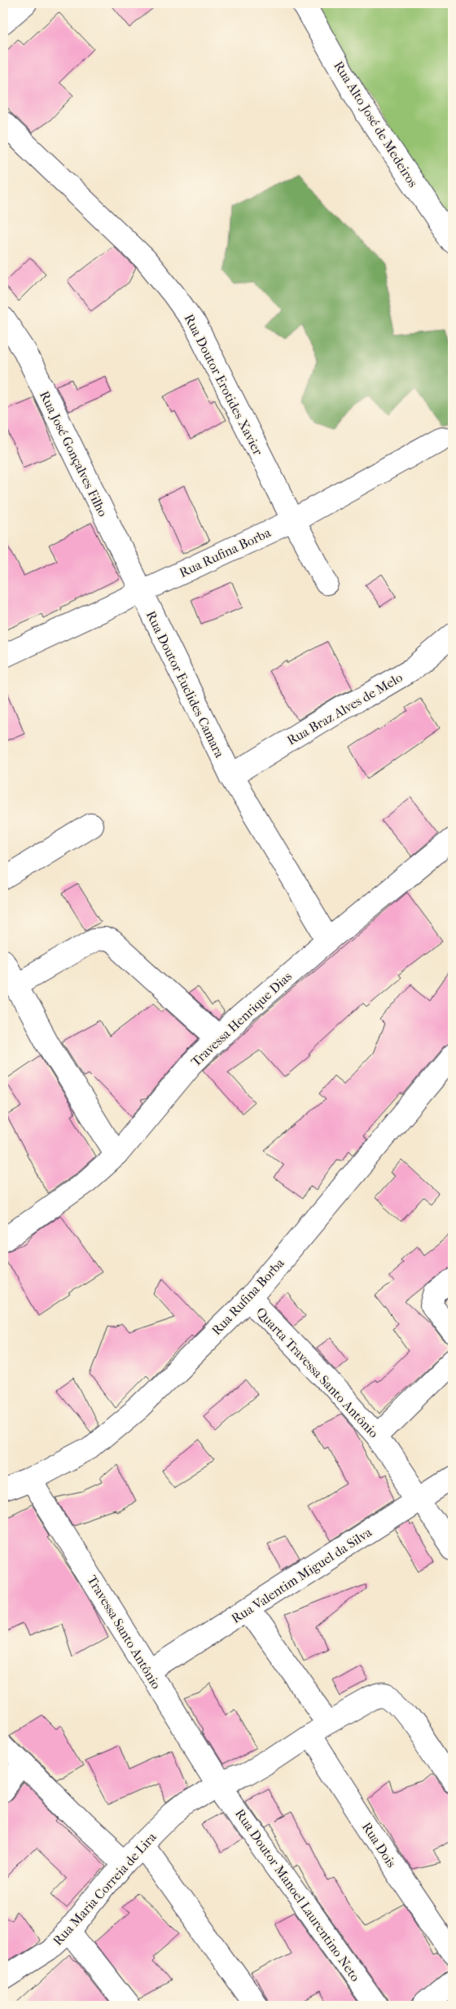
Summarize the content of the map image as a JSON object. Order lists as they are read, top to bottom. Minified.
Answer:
{"streets":{"street":["Rua Alto José de Medeiros","Rua Doutor Erotides Xavier","Rua José Gonçalves Filho","Rua Rufina Borba","Rua Doutor Euclides Camara","Rua Braz Alves de Melo","Travessa Henrique Dias","Quarta Travessa Santo Antônio","Rua Valentim Miguel da Silva","Travessa Santo Antônio","Rua Dois","Rua Maria Correia de Lira","Rua Doutor Manoel Laurentino Neto"]},"crossings":[["Rua Doutor Erotides Xavier","Rua Rufina Borba"],["Rua José Gonçalves Filho","Rua Rufina Borba"],["Rua José Gonçalves Filho","Rua Doutor Euclides Camara"],["Rua Rufina Borba","Rua Doutor Euclides Camara"],["Rua Rufina Borba","Quarta Travessa Santo Antônio"],["Rua Rufina Borba","Travessa Santo Antônio"],["Rua Doutor Euclides Camara","Rua Braz Alves de Melo"],["Rua Doutor Euclides Camara","Travessa Henrique Dias"],["Quarta Travessa Santo Antônio","Rua Valentim Miguel da Silva"],["Rua Valentim Miguel da Silva","Travessa Santo Antônio"],["Travessa Santo Antônio","Rua Maria Correia de Lira"],["Travessa Santo Antônio","Rua Doutor Manoel Laurentino Neto"],["Rua Dois","Rua Maria Correia de Lira"],["Rua Maria Correia de Lira","Rua Doutor Manoel Laurentino Neto"]]}
